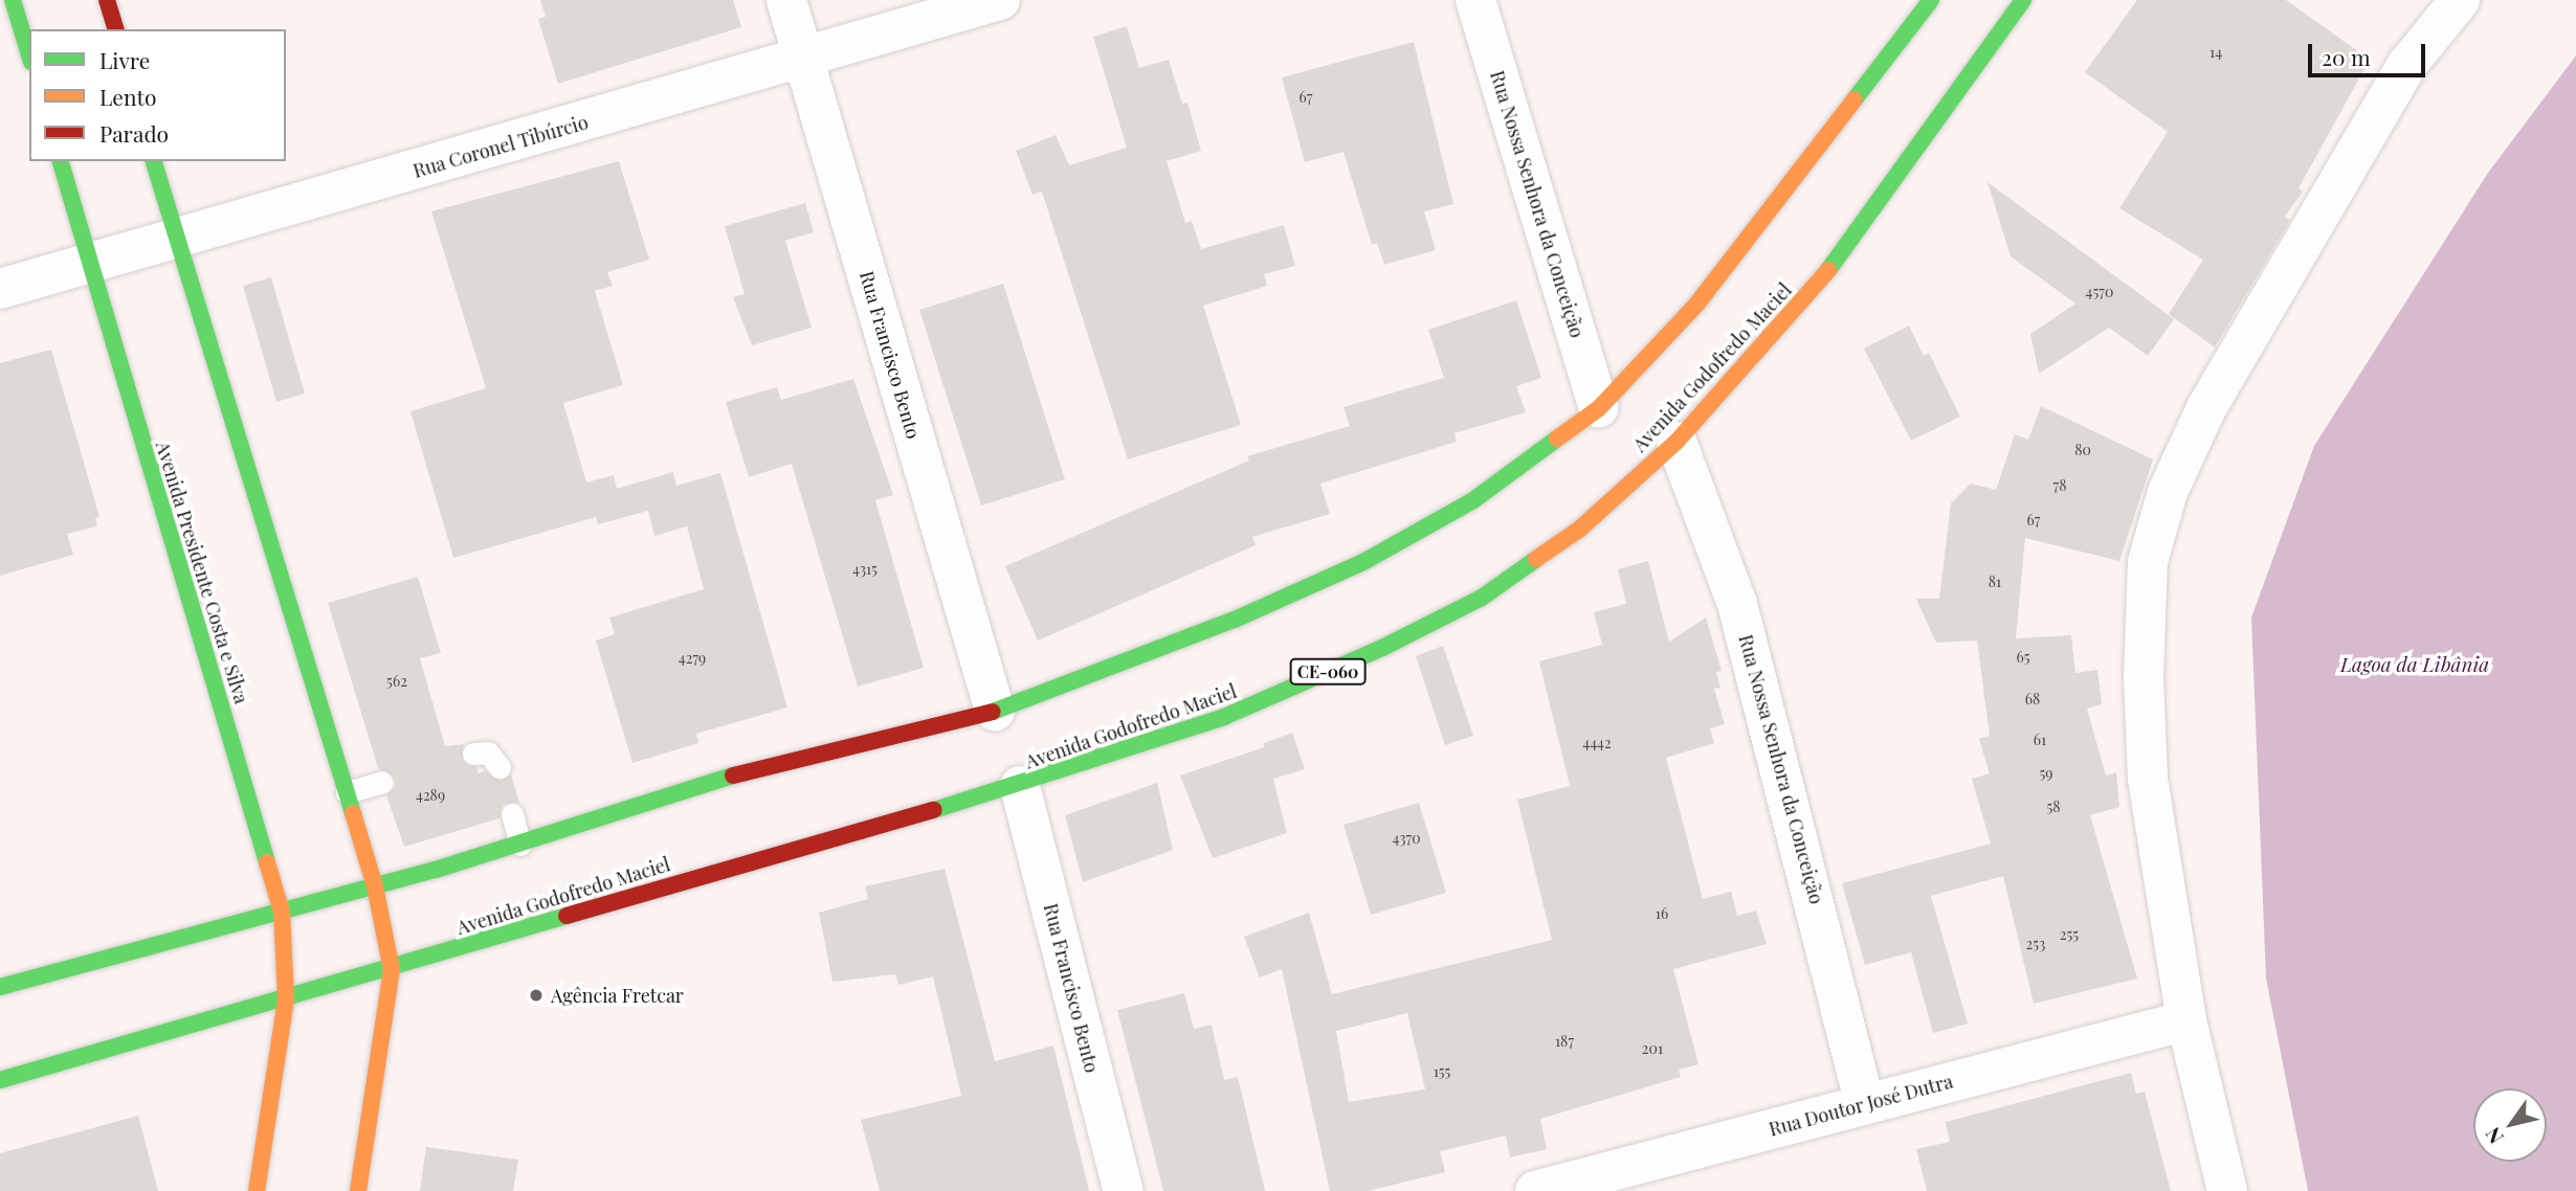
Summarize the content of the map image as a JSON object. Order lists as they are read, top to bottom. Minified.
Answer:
{"streets":{"main road":["Avenida Godofredo Maciel","Avenida Presidente Costa e Silva","CE-060"],"street":["Rua Coronel Tibúrcio","Rua Nossa Senhora da Conceição","Rua Francisco Bento","Rua Doutor José Dutra"]},"crossings":[["Rua Coronel Tibúrcio","Rua Francisco Bento"],["Rua Coronel Tibúrcio","Avenida Presidente Costa e Silva"],["Rua Nossa Senhora da Conceição","Avenida Godofredo Maciel"],["Rua Nossa Senhora da Conceição","Rua Doutor José Dutra"],["Rua Francisco Bento","Avenida Godofredo Maciel"],["Avenida Godofredo Maciel","Avenida Presidente Costa e Silva"]],"water":["Lagoa da Libânia"],"places":["Agência Fretcar"],"house_numbers":["14","67","4570","80","78","67","4315","81","65","4279","562","68","61","4442","59","4289","58","4370","16","255","253","187","201","155"],"legend":["Livre","Lento","Parado"],"scale_bar":"20 m","north":"bottom left"}
